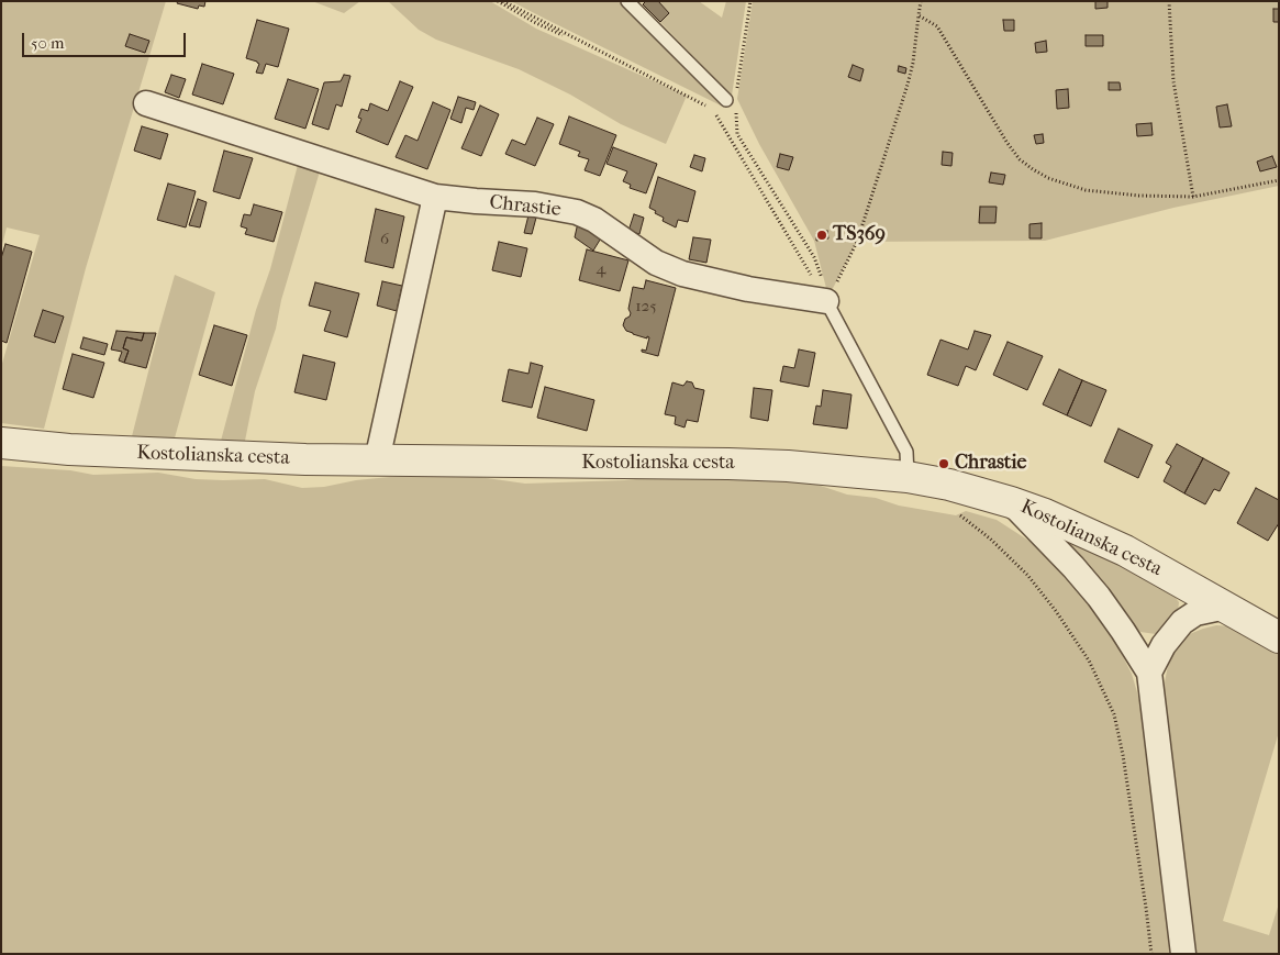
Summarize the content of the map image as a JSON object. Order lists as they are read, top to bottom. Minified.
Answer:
{"streets":{"street":["Chrastie","Kostolianska cesta"]},"places":["TS369","Chrastie"],"house_numbers":["6","4","125"],"scale_bar":"50 m"}
